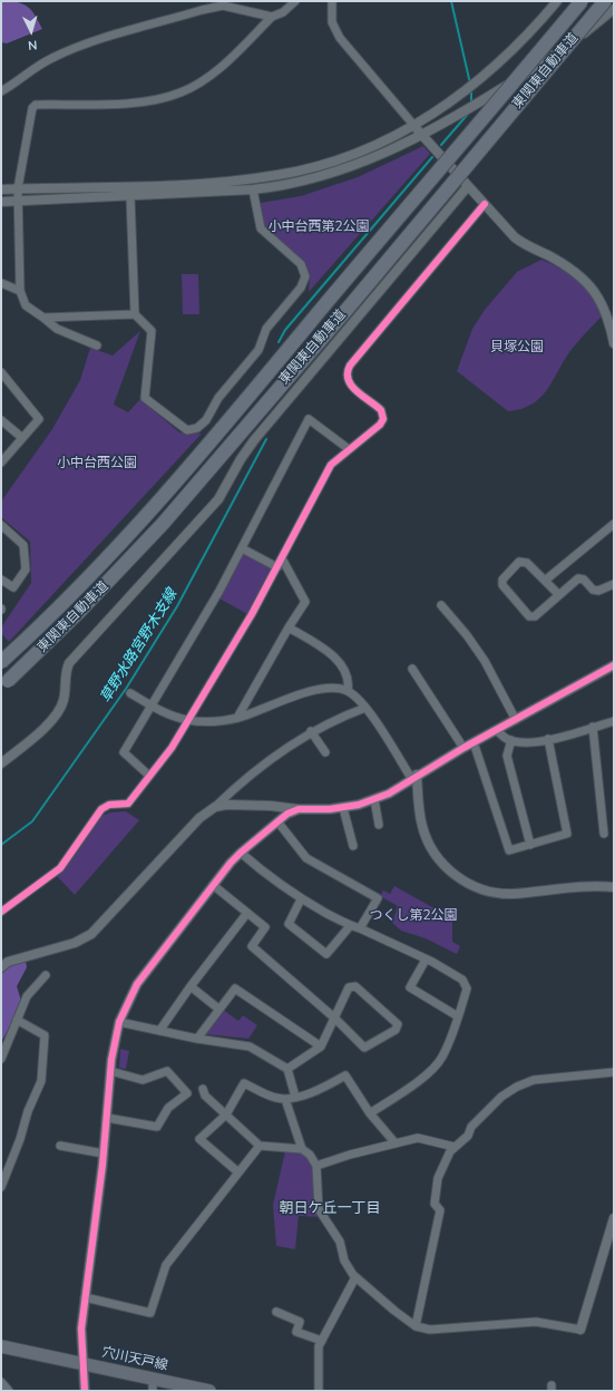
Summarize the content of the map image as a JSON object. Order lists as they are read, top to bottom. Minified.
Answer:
{"streets":{"highway":["東関東自動車道"],"main road":["穴川天戸線"]},"districts":["朝日ケ丘一丁目"],"water":["草野水路宮野木支線"],"parks":["小中台西第2公園","貝塚公園","小中台西公園","つくし第2公園"],"north":"bottom"}
